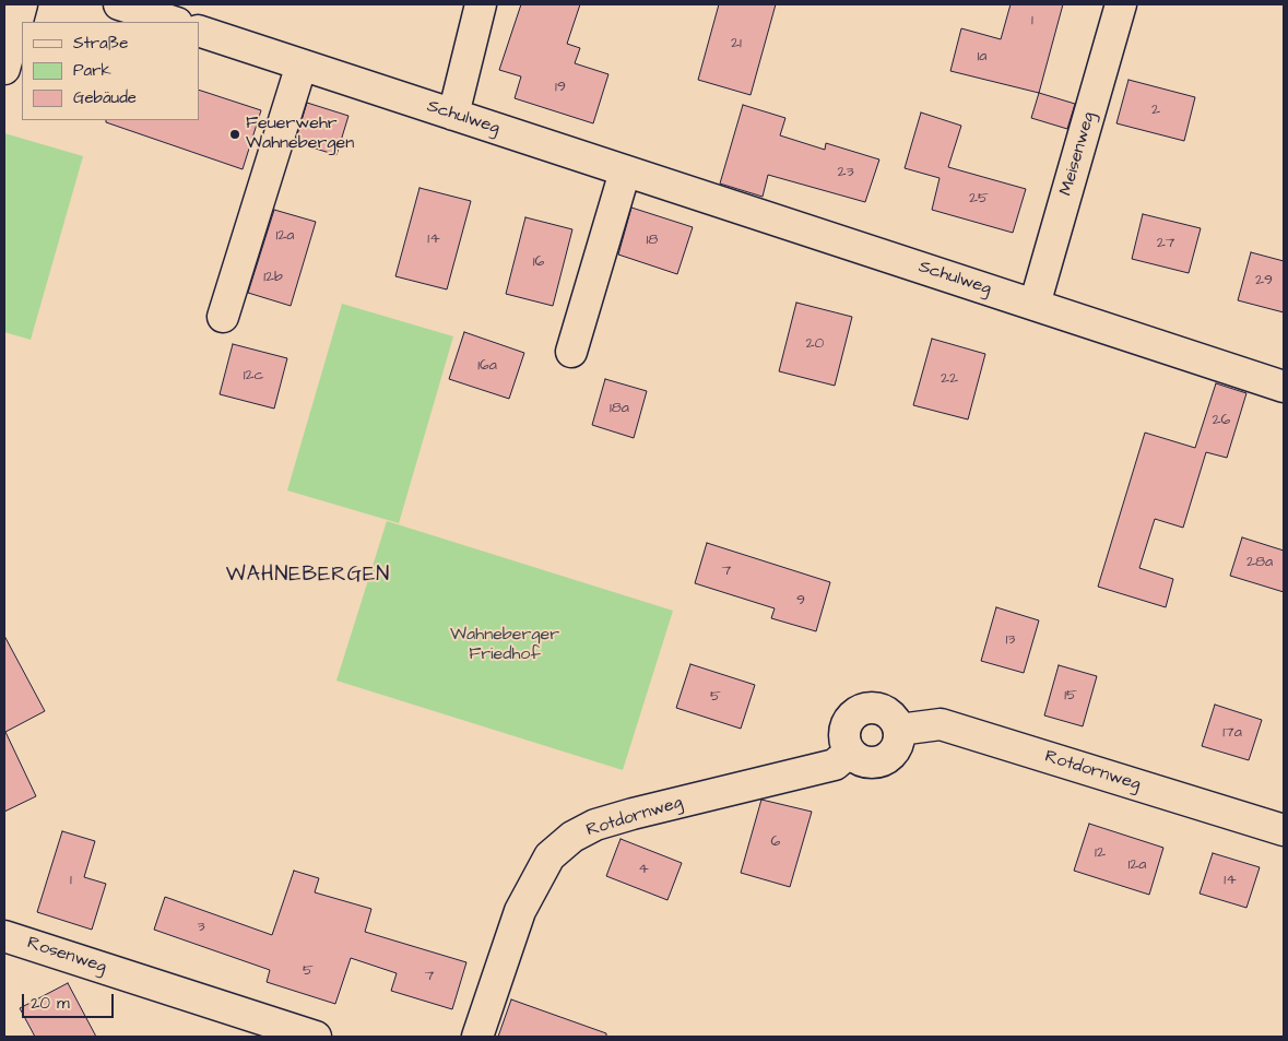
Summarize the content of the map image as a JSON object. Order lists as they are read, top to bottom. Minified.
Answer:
{"streets":{"street":["Schulweg","Meisenweg","Rotdornweg","Rosenweg"]},"crossings":[["Schulweg","Meisenweg"]],"districts":["WAHNEBERGEN"],"parks":["Wahneberger Friedhof"],"places":["Feuerwehr Wahnebergen"],"house_numbers":["1","21","1a","19","2","23","25","12a","14","18","27","16","12b","29","20","16a","12c","22","18a","26","28a","7","9","13","15","5","17a","6","12","12a","4","1","14","3","5","7"],"legend":["Straße","Park","Gebäude"],"scale_bar":"20 m"}
